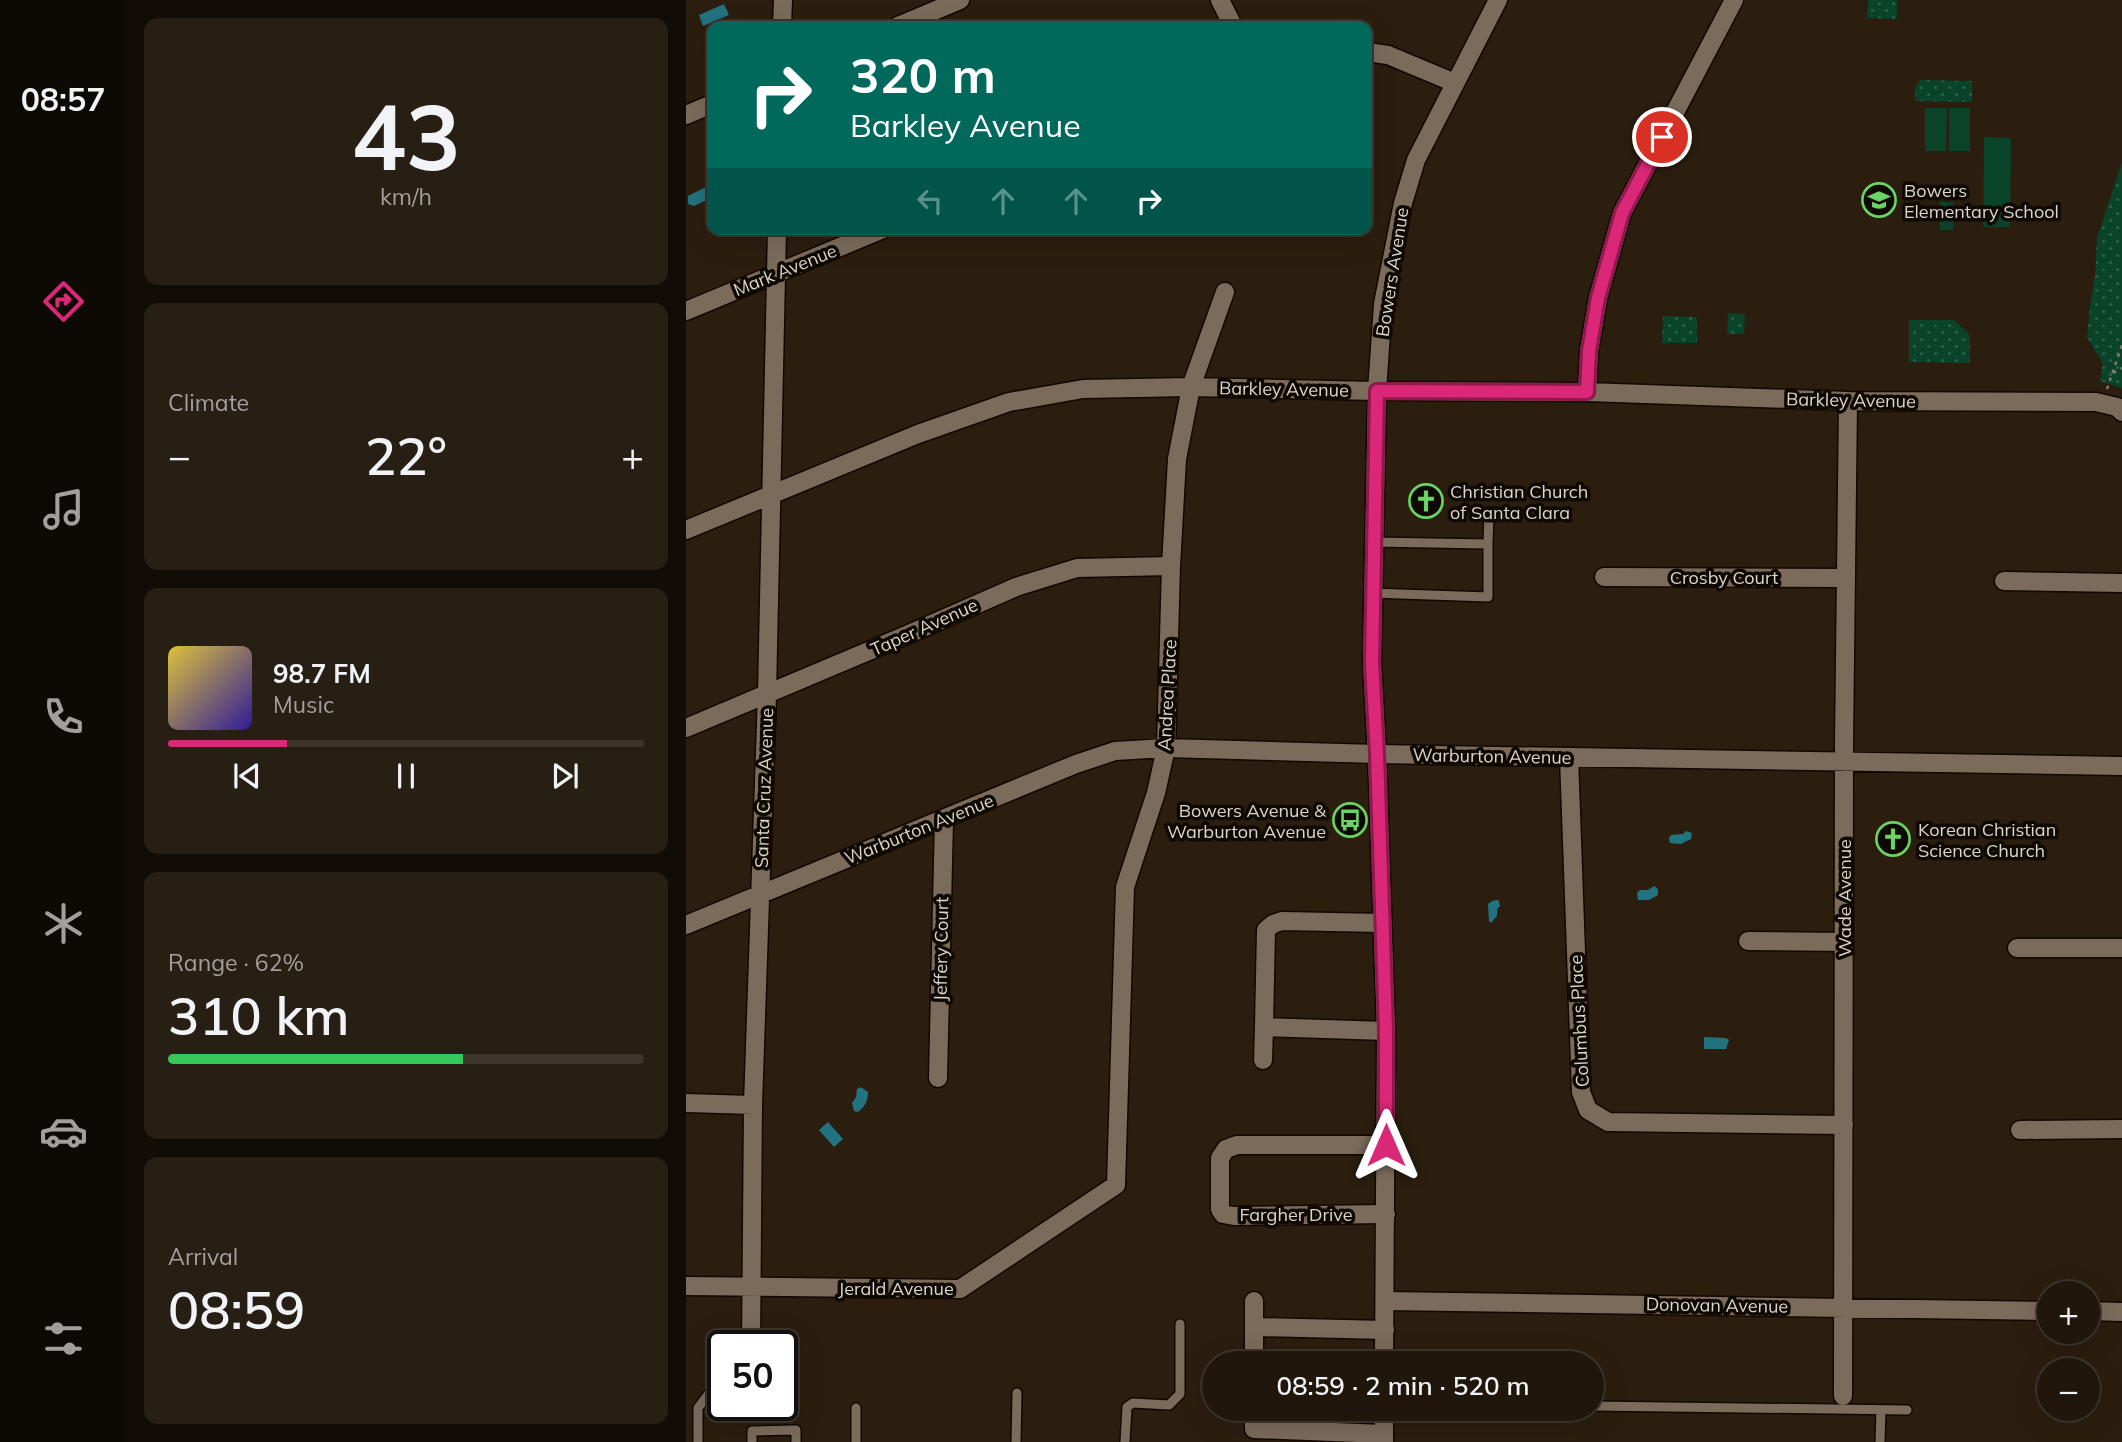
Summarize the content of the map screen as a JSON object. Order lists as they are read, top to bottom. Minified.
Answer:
{"streets":{"street":["Mark Avenue","Bowers Avenue","Barkley Avenue","Crosby Court","Taper Avenue","Andrea Place","Warburton Avenue","Santa Cruz Avenue","Wade Avenue","Jeffery Court","Columbus Place","Fargher Drive","Jerald Avenue","Donovan Avenue"]},"crossings":[["Mark Avenue","Santa Cruz Avenue"],["Bowers Avenue","Barkley Avenue"],["Bowers Avenue","Warburton Avenue"],["Bowers Avenue","Fargher Drive"],["Bowers Avenue","Donovan Avenue"],["Barkley Avenue","Andrea Place"],["Barkley Avenue","Santa Cruz Avenue"],["Barkley Avenue","Wade Avenue"],["Crosby Court","Wade Avenue"],["Taper Avenue","Andrea Place"],["Taper Avenue","Santa Cruz Avenue"],["Andrea Place","Warburton Avenue"],["Andrea Place","Jerald Avenue"],["Warburton Avenue","Santa Cruz Avenue"],["Warburton Avenue","Wade Avenue"],["Warburton Avenue","Jeffery Court"],["Warburton Avenue","Columbus Place"],["Santa Cruz Avenue","Jerald Avenue"],["Wade Avenue","Columbus Place"],["Wade Avenue","Donovan Avenue"]],"places":{"school or university":["Bowers Elementary School"],"church":["Christian Church of Santa Clara","Korean Christian Science Church"],"bus stop":["Bowers Avenue & Warburton Avenue"]},"page":{"tabs":"08:57","tile":[["43","km/h"],"Climate",["Range · 62%","310 km"],["Arrival","08:59"]],"turn":["320 m","Barkley Avenue"],"heat":["−","22°","+"],"song":["98.7 FM","Music"],"map_buttons":["+","−"],"limit":"50","trip":"08:59 · 2 min · 520 m"}}
